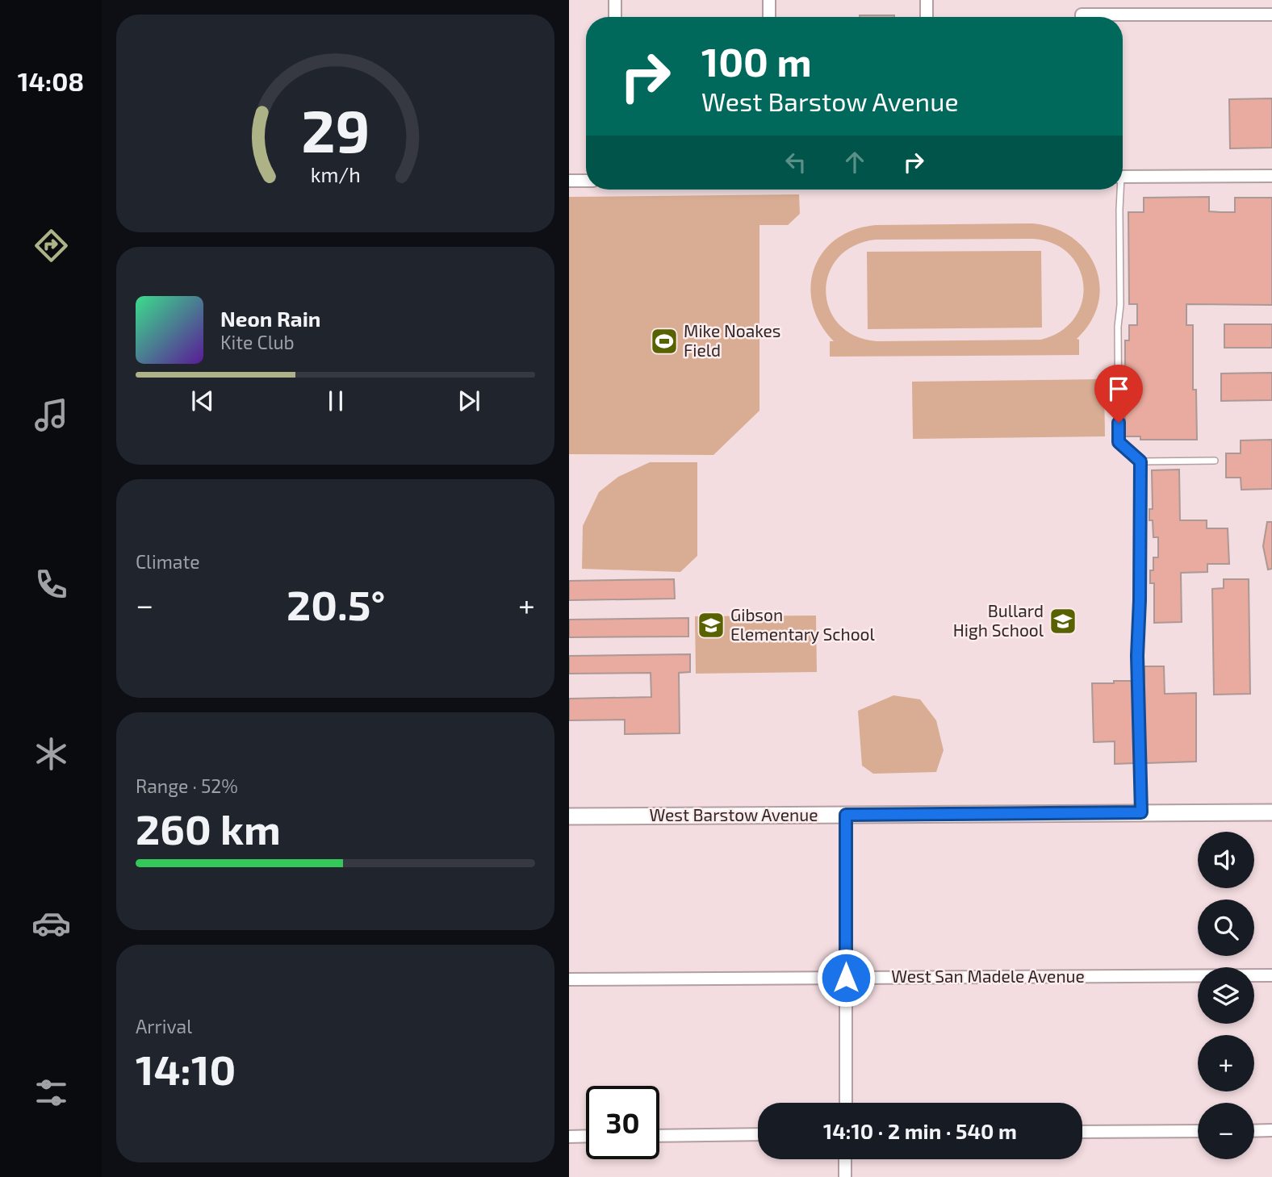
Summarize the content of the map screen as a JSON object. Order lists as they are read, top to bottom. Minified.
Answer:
{"streets":{"street":["West Barstow Avenue","West San Madele Avenue"]},"places":{"sports":["Mike Noakes Field"],"school or university":["Bullard High School","Gibson Elementary School"]},"page":{"tabs":"14:08","turn":["100 m","West Barstow Avenue"],"song":["Neon Rain","Kite Club"],"tile":["Climate",["Range · 52%","260 km"],["Arrival","14:10"]],"heat":["−","20.5°","+"],"map_buttons":["+","−"],"limit":"30","trip":"14:10 · 2 min · 540 m","gauge":["29","km/h"]}}
